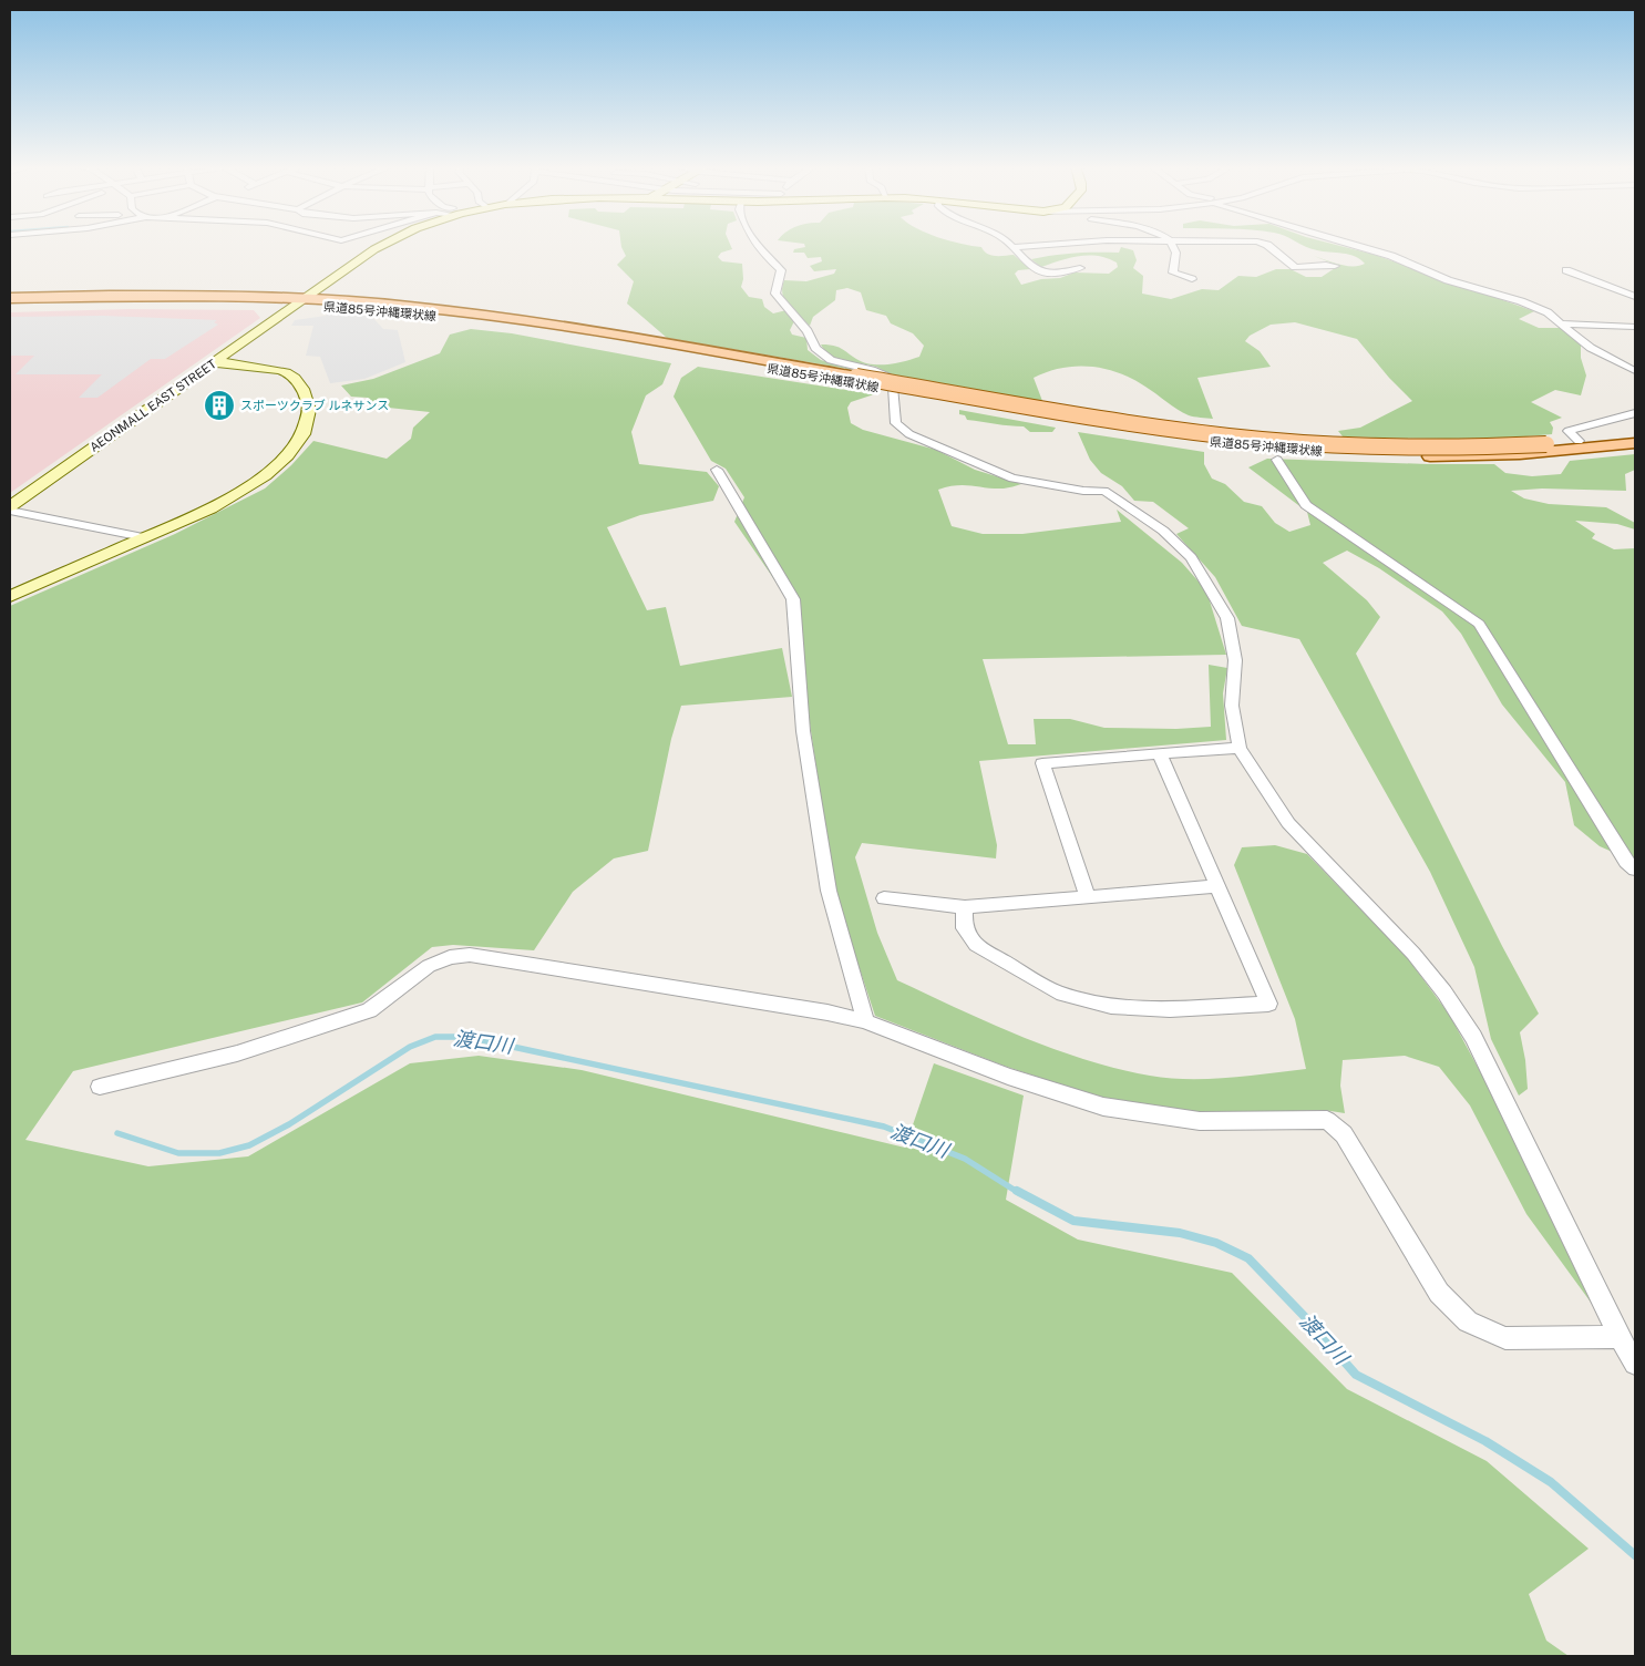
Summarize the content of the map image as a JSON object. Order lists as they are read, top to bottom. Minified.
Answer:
{"streets":{"main road":["県道85号沖縄環状線","AEONMALL EAST STREET"]},"crossings":[["県道85号沖縄環状線","AEONMALL EAST STREET"]],"water":["渡口川"],"places":{"building":["スポーツクラブ ルネサンス"]}}
